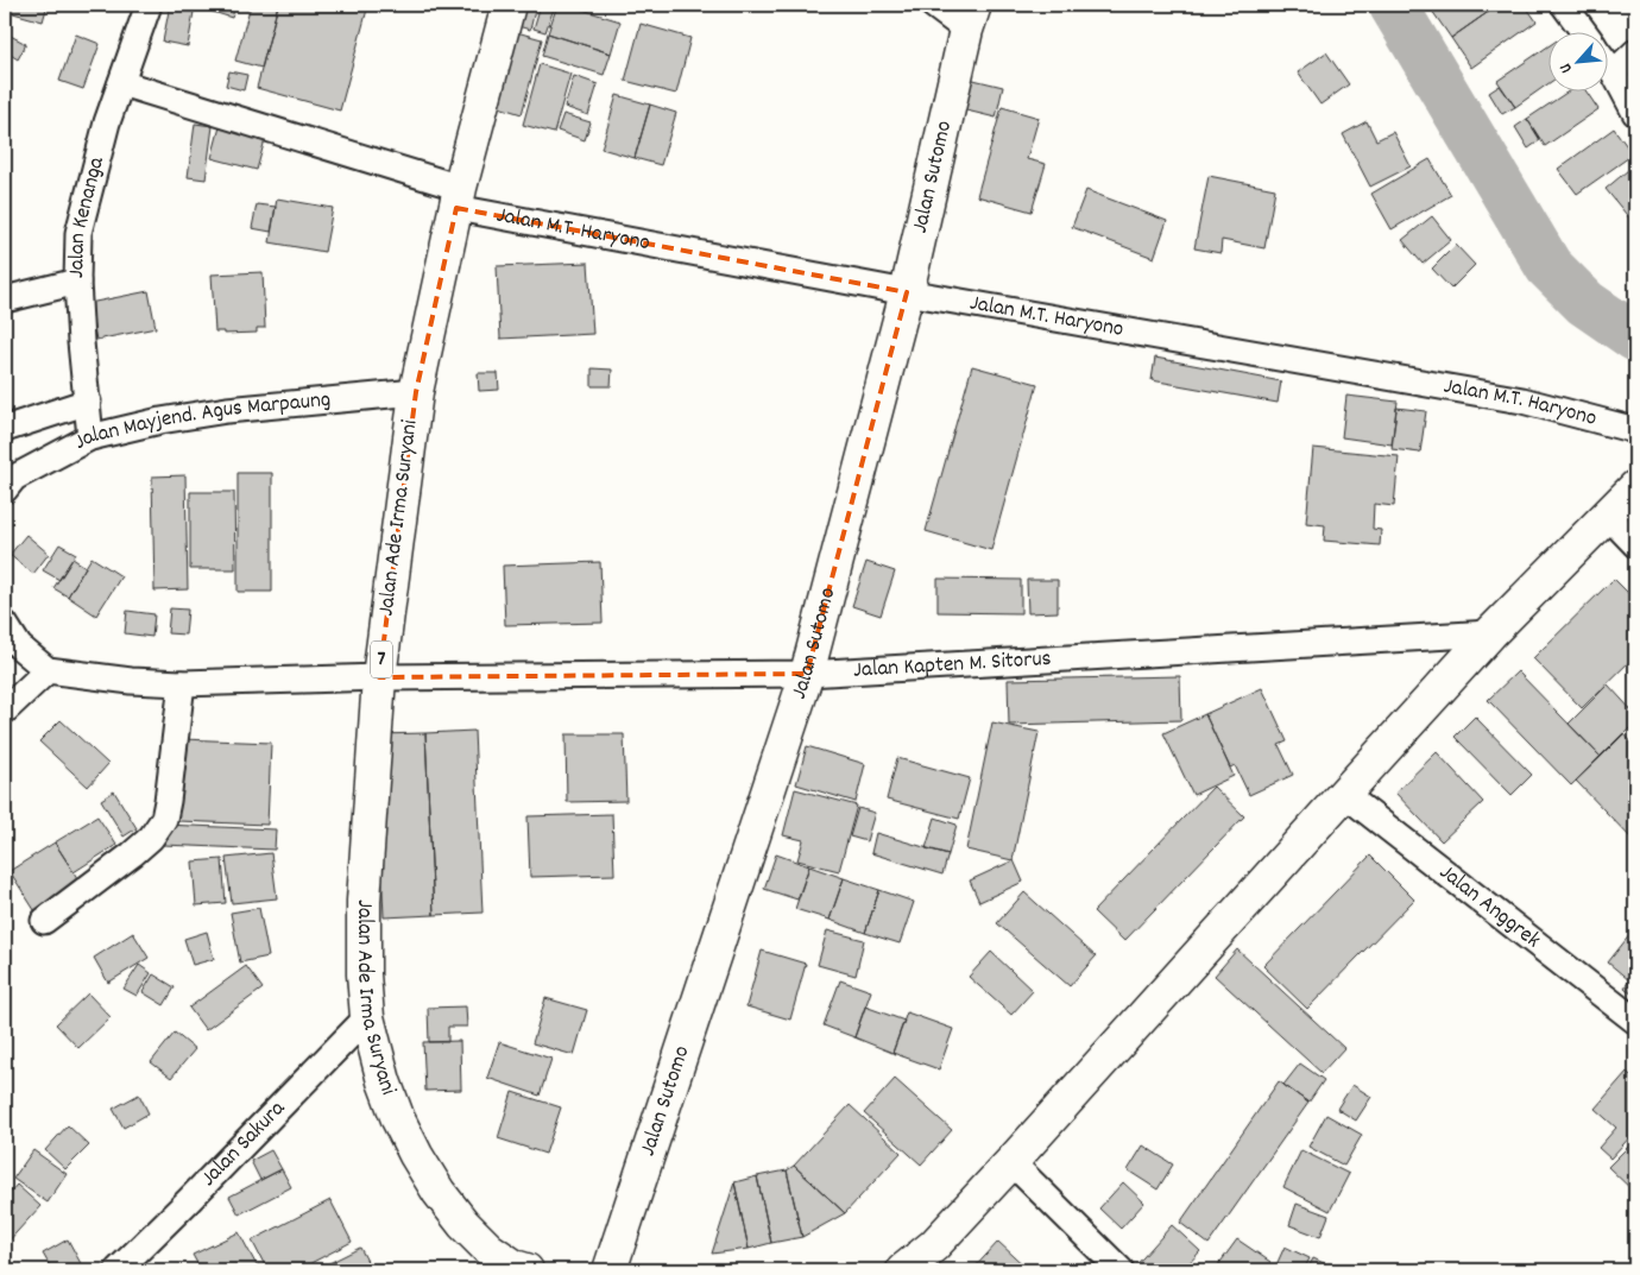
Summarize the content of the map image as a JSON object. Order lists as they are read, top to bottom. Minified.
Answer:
{"streets":{"main road":["Jalan Sutomo","Jalan Ade Irma Suryani","7"],"street":["Jalan Kenanga","Jalan M.T. Haryono","Jalan Mayjend. Agus Marpaung","Jalan Kapten M. Sitorus","Jalan Anggrek","Jalan Sakura"]},"crossings":[["Jalan Sutomo","Jalan M.T. Haryono"],["Jalan Sutomo","Jalan Kapten M. Sitorus"],["Jalan Kenanga","Jalan M.T. Haryono"],["Jalan Kenanga","Jalan Mayjend. Agus Marpaung"],["Jalan M.T. Haryono","Jalan Ade Irma Suryani"],["Jalan Mayjend. Agus Marpaung","Jalan Ade Irma Suryani"],["Jalan Ade Irma Suryani","Jalan Kapten M. Sitorus"],["Jalan Ade Irma Suryani","Jalan Sakura"]],"north":"bottom left"}
